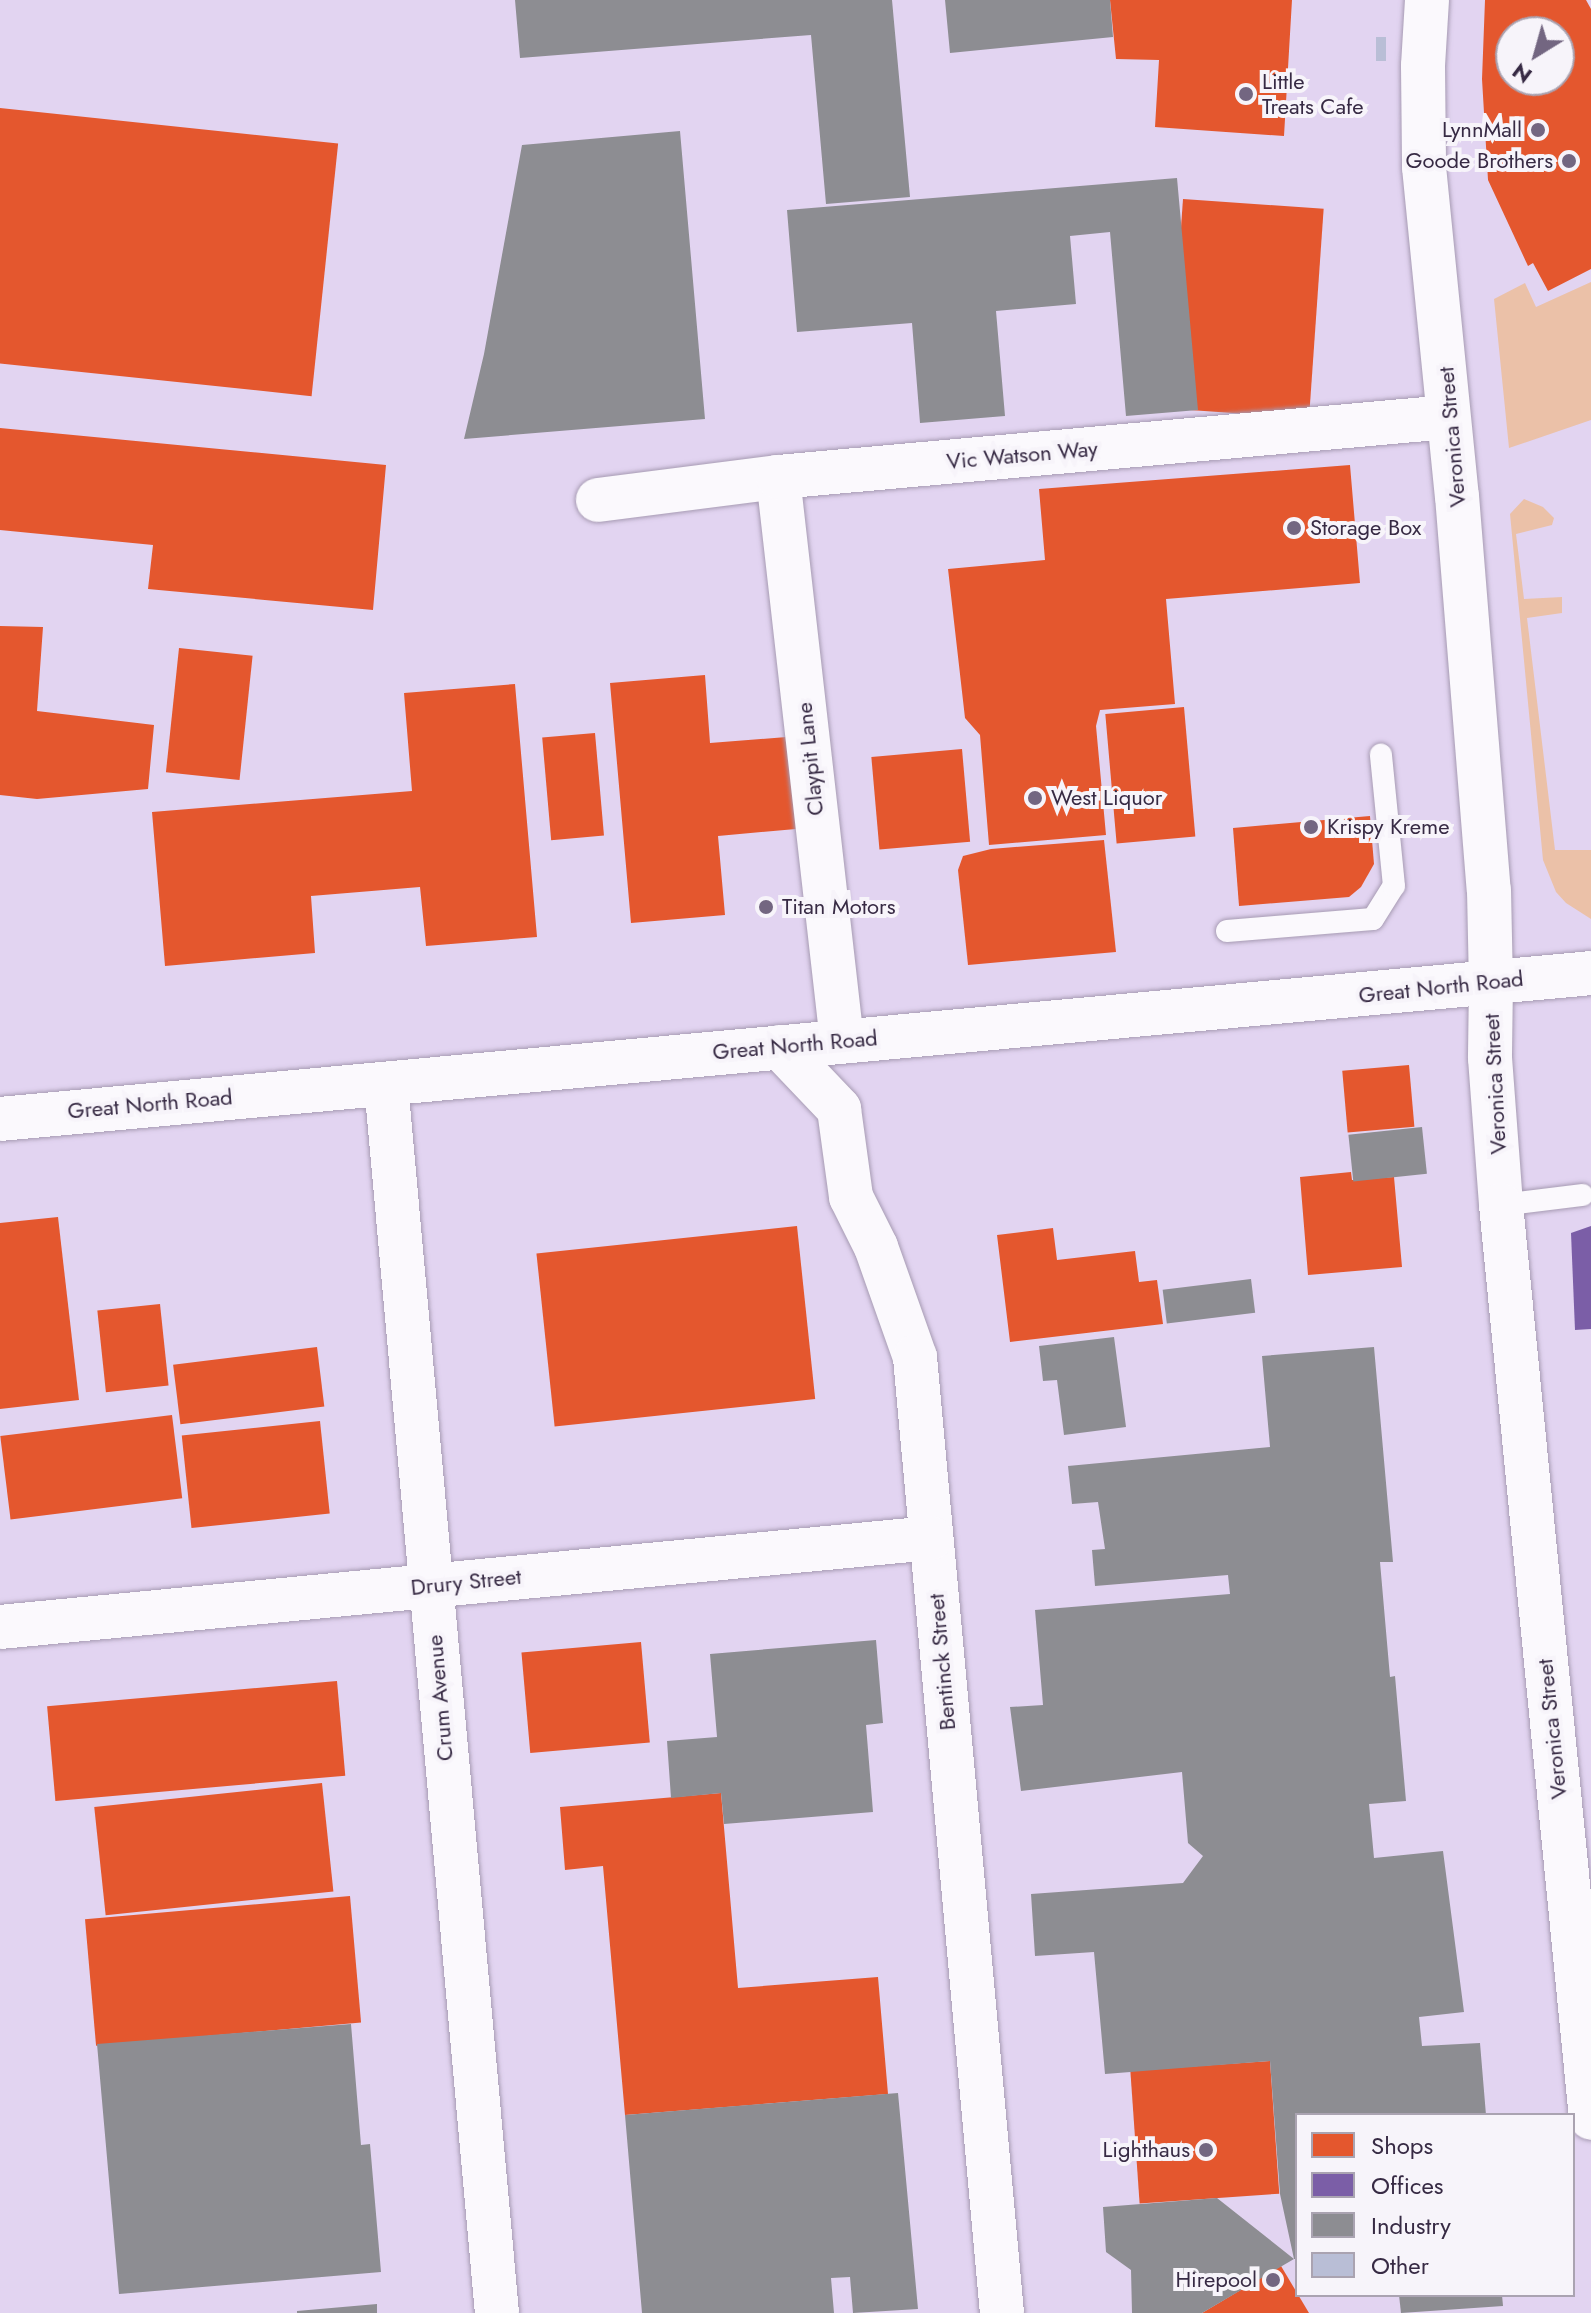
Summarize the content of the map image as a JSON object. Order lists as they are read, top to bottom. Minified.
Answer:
{"streets":{"street":["Veronica Street","Vic Watson Way","Claypit Lane","Great North Road","Drury Street","Bentinck Street","Crum Avenue"]},"crossings":[["Veronica Street","Vic Watson Way"],["Veronica Street","Great North Road"],["Vic Watson Way","Claypit Lane"],["Claypit Lane","Great North Road"],["Great North Road","Bentinck Street"],["Great North Road","Crum Avenue"],["Drury Street","Bentinck Street"],["Drury Street","Crum Avenue"]],"places":["Little Treats Cafe","LynnMall","Goode Brothers","Storage Box","West Liquor","Krispy Kreme","Titan Motors","Lighthaus","Hirepool"],"legend":["Shops","Offices","Industry","Other"],"north":"bottom left"}
